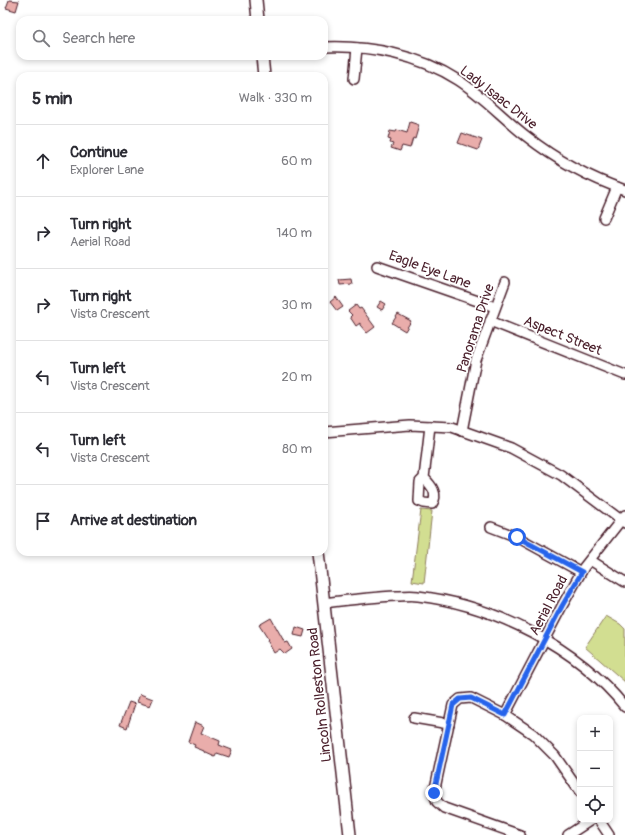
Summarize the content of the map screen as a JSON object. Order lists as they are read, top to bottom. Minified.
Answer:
{"streets":{"main road":["Lincoln Rolleston Road"],"street":["Lady Isaac Drive","Eagle Eye Lane","Panorama Drive","Aspect Street","Aerial Road"]},"crossings":[["Eagle Eye Lane","Panorama Drive"],["Panorama Drive","Aspect Street"]],"page":{"search":"Search here","heading":["5 min","Walk · 330 m"],"list":[["Continue","Explorer Lane","60 m"],["Turn right","Aerial Road","140 m"],["Turn right","Vista Crescent","30 m"],["Turn left","Vista Crescent","20 m"],["Turn left","Vista Crescent","80 m"],"Arrive at destination"],"map_buttons":["+","−"]}}
